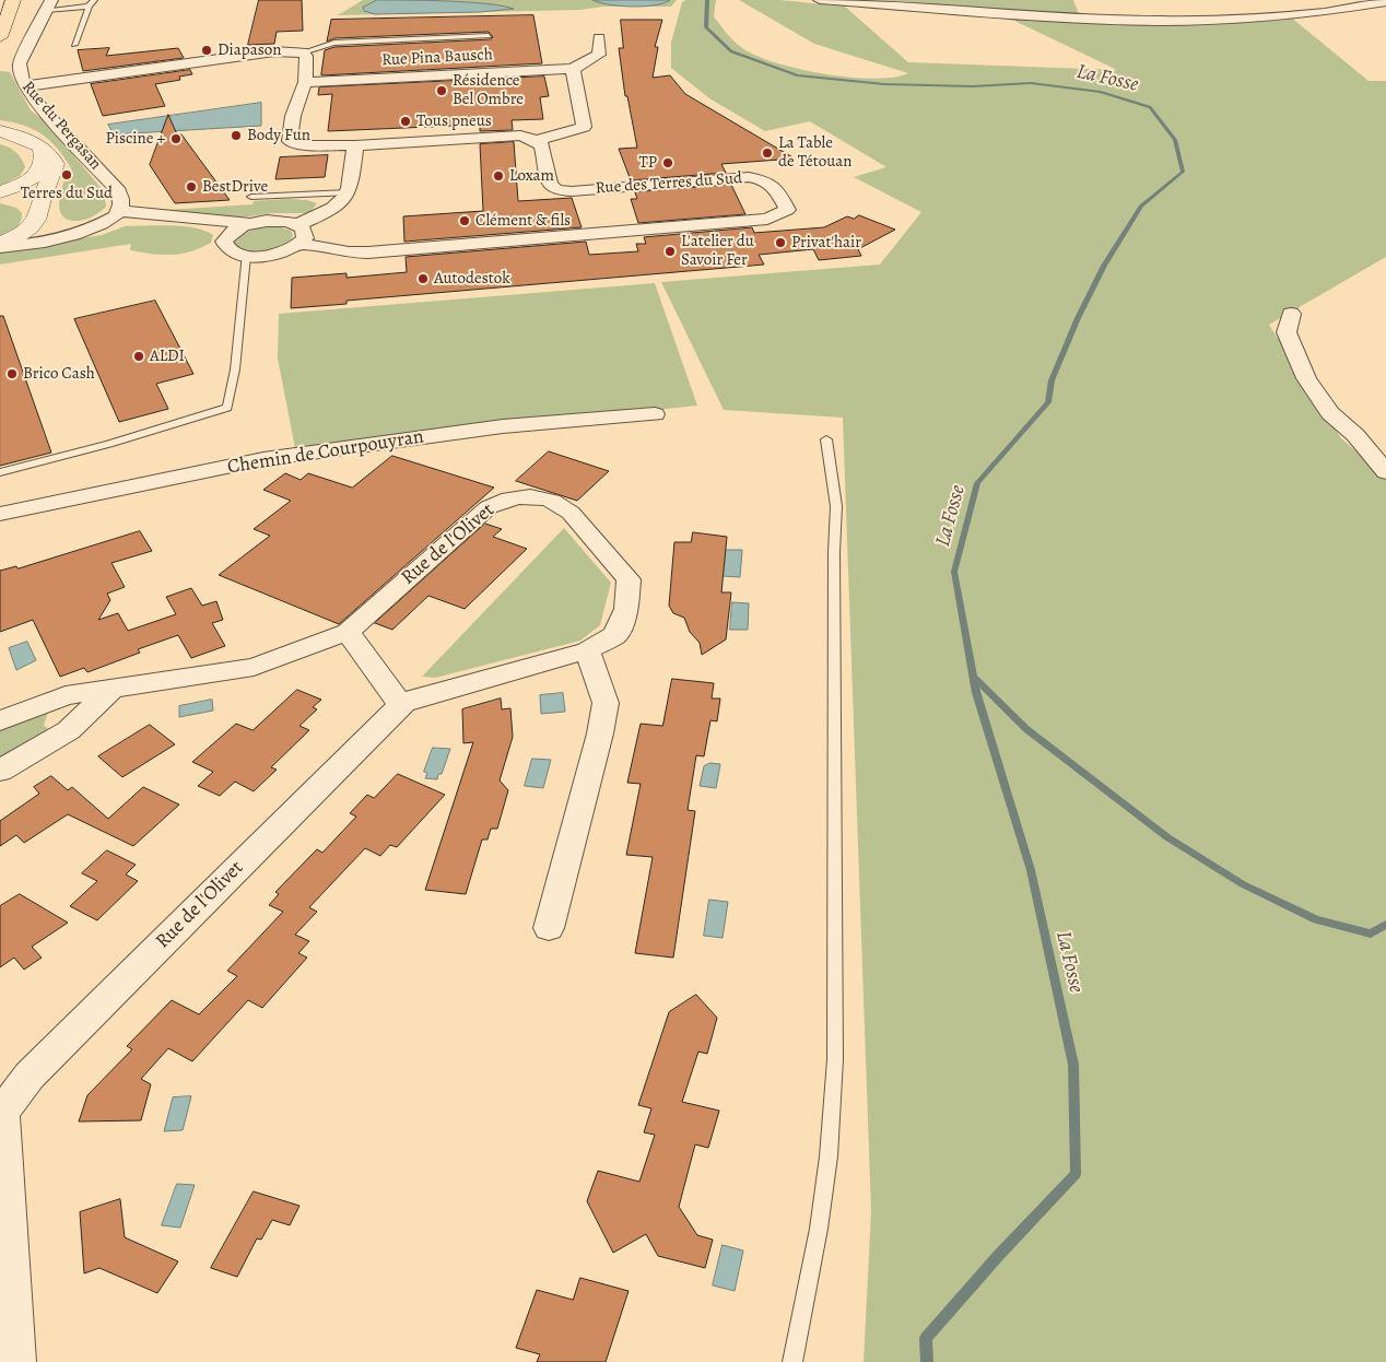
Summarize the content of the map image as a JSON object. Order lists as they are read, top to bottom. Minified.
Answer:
{"streets":{"street":["Rue Pina Bausch","Rue du Pergasan","Rue des Terres du Sud","Chemin de Courpouyran","Rue de l'Olivet"]},"water":["La Fosse"],"places":["Diapason","Résidence Bel Ombre","Tous pneus","Body Fun","Piscine +","La Table de Tétouan","TP","Terres du Sud","Loxam","BestDrive","Clément & fils","Privat'hair","L'atelier du Savoir Fer","Autodestok","ALDI","Brico Cash"]}
